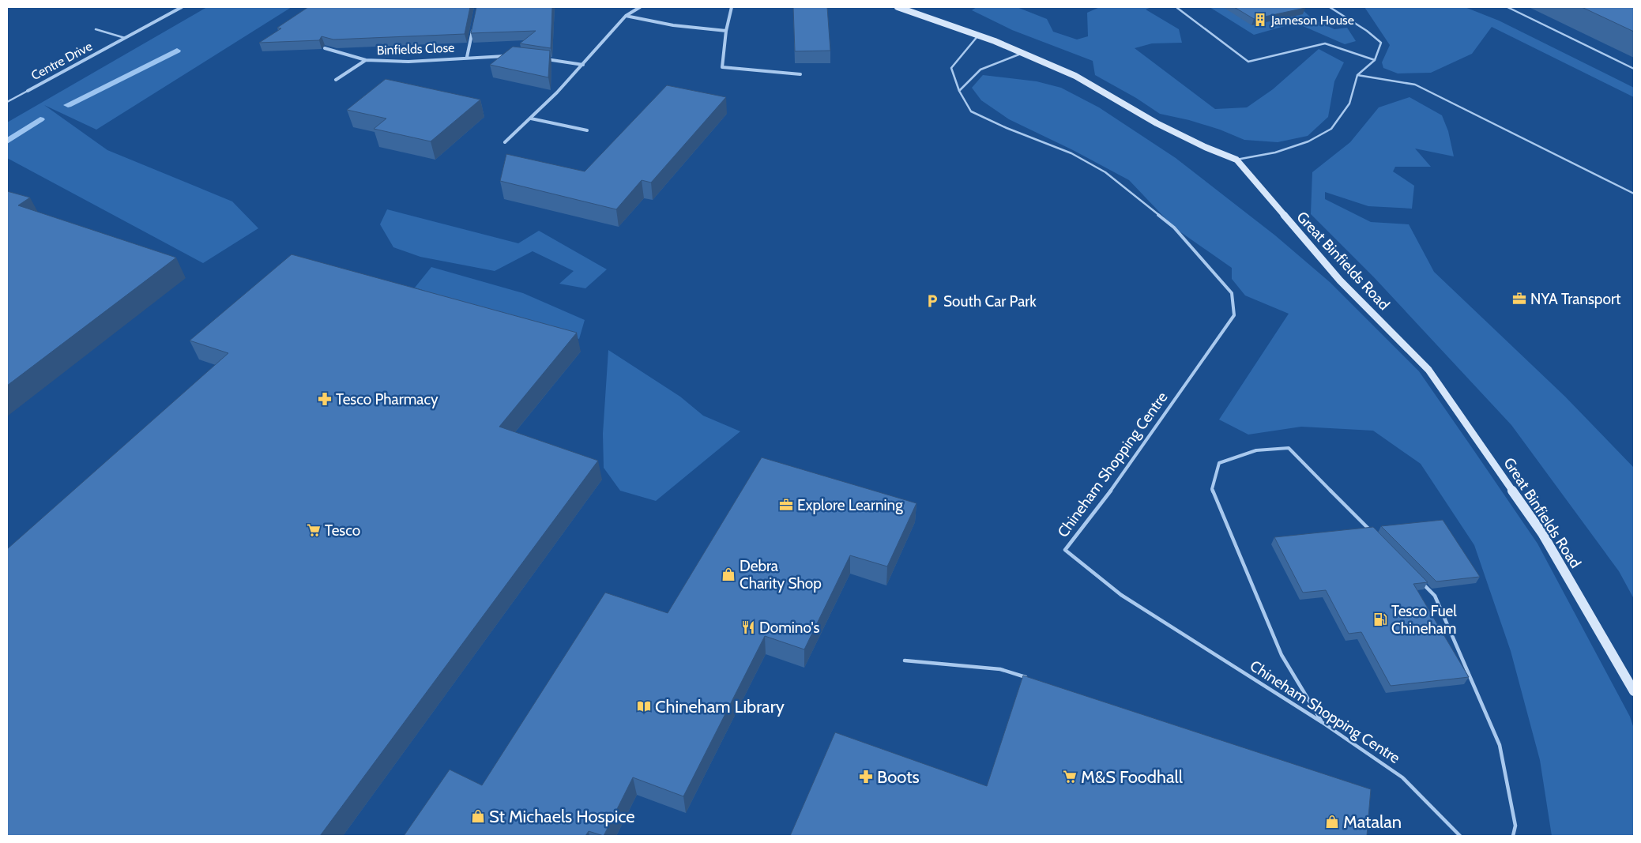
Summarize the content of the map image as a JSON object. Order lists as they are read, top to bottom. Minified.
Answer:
{"streets":{"street":["Binfields Close","Centre Drive","Great Binfields Road"],"lane":["Chineham Shopping Centre"]},"crossings":[["Great Binfields Road","Chineham Shopping Centre"]],"places":{"building":["Jameson House"],"office":["NYA Transport","Explore Learning"],"parking":["South Car Park"],"pharmacy":["Tesco Pharmacy","Boots"],"supermarket":["Tesco","M&S Foodhall"],"shop":["Debra Charity Shop","St Michaels Hospice","Matalan"],"fuel station":["Tesco Fuel Chineham"],"restaurant":["Domino's"],"library":["Chineham Library"]}}
